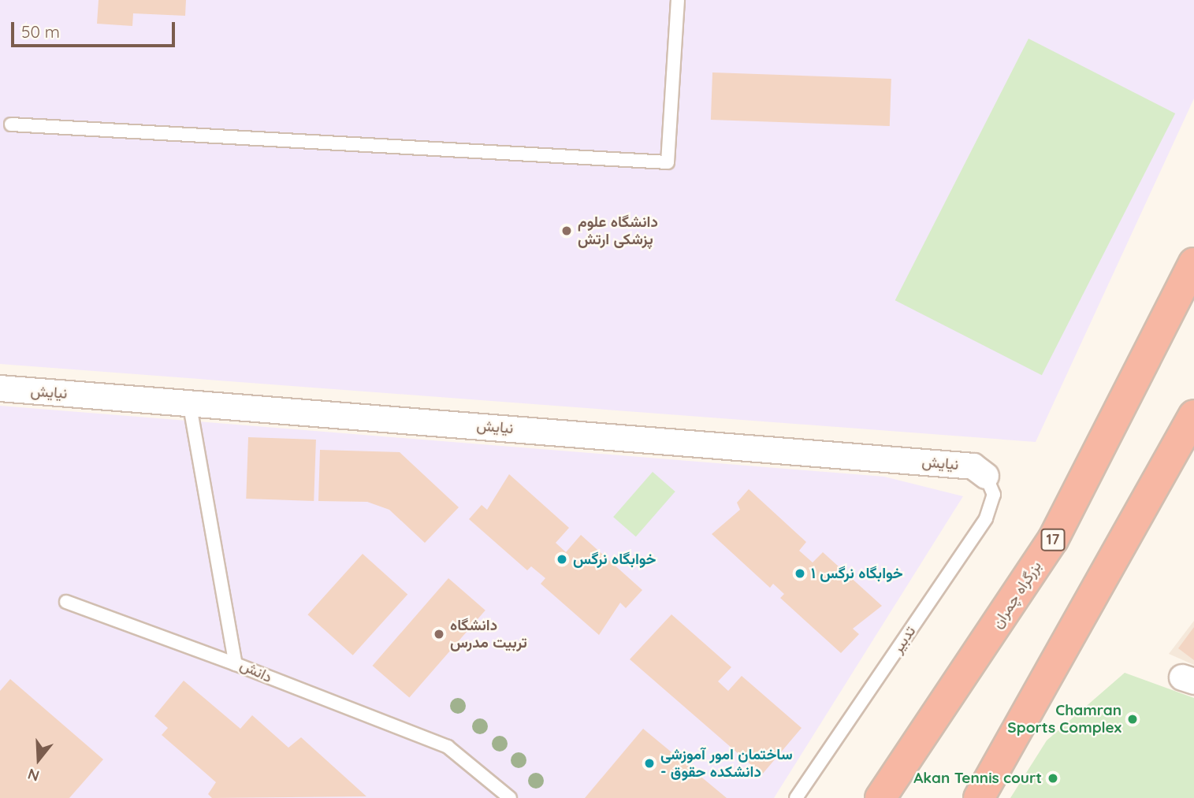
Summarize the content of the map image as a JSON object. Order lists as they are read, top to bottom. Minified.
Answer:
{"streets":{"highway":["17","بزرگراه چمران"],"street":["نیایش"],"lane":["تدبیر","دانش"]},"crossings":[["نیایش","تدبیر"],["نیایش","دانش"]],"places":["دانشگاه علوم پزشکی ارتش","خوابگاه نرگس","خوابگاه نرگس ۱","دانشگاه تربیت مدرس","Chamran Sports Complex","ساختمان امور آموزشی - دانشکده حقوق","Akan Tennis court"],"scale_bar":"50 m","north":"bottom"}
